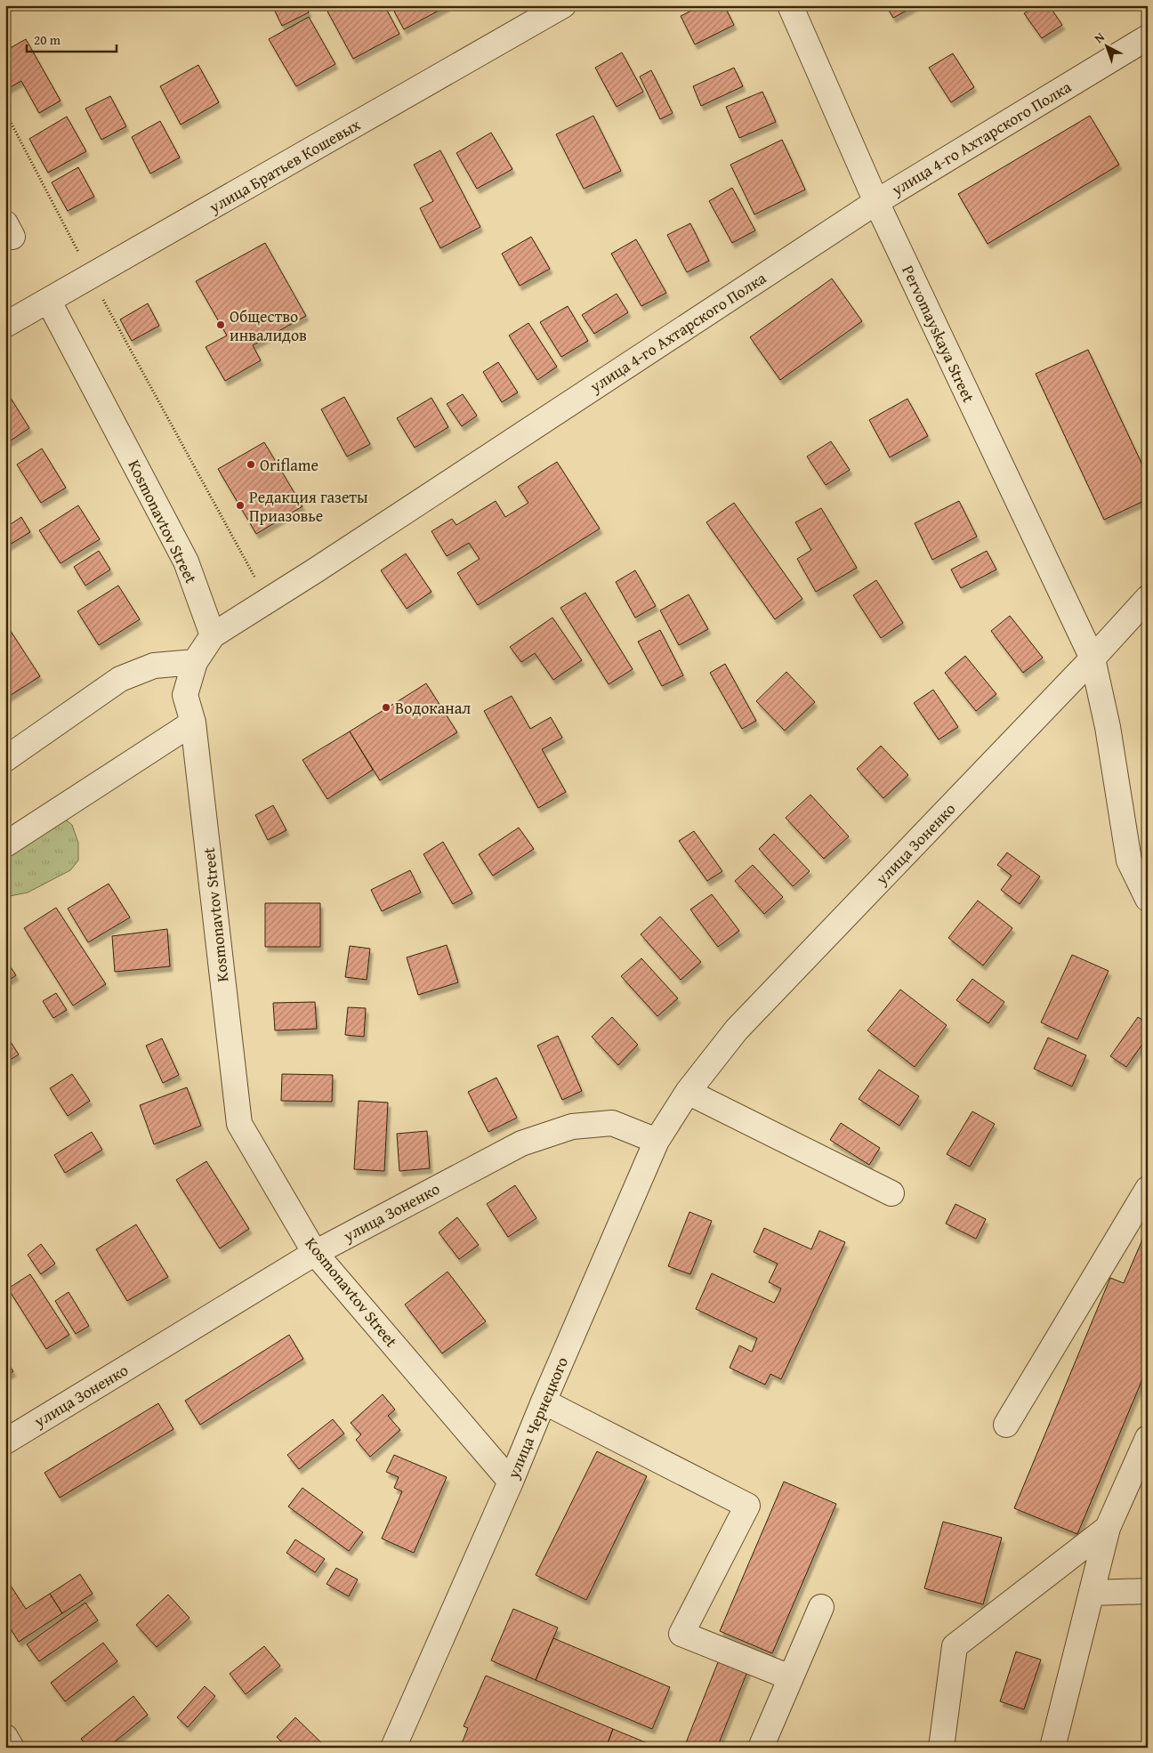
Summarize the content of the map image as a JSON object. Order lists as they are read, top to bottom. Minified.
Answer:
{"streets":{"street":["улица 4-го Ахтарского Полка","улица Братьев Кошевых","Pervomayskaya Street","Kosmonavtov Street","улица Зоненко","улица Чернецкого"]},"crossings":[["улица 4-го Ахтарского Полка","Pervomayskaya Street"],["улица 4-го Ахтарского Полка","Kosmonavtov Street"],["улица Братьев Кошевых","Kosmonavtov Street"],["Pervomayskaya Street","улица Зоненко"],["Kosmonavtov Street","улица Зоненко"],["Kosmonavtov Street","улица Чернецкого"],["улица Зоненко","улица Чернецкого"]],"places":["Общество инвалидов","Oriflame","Редакция газеты Приазовье","Водоканал"],"scale_bar":"20 m","north":"top left"}
